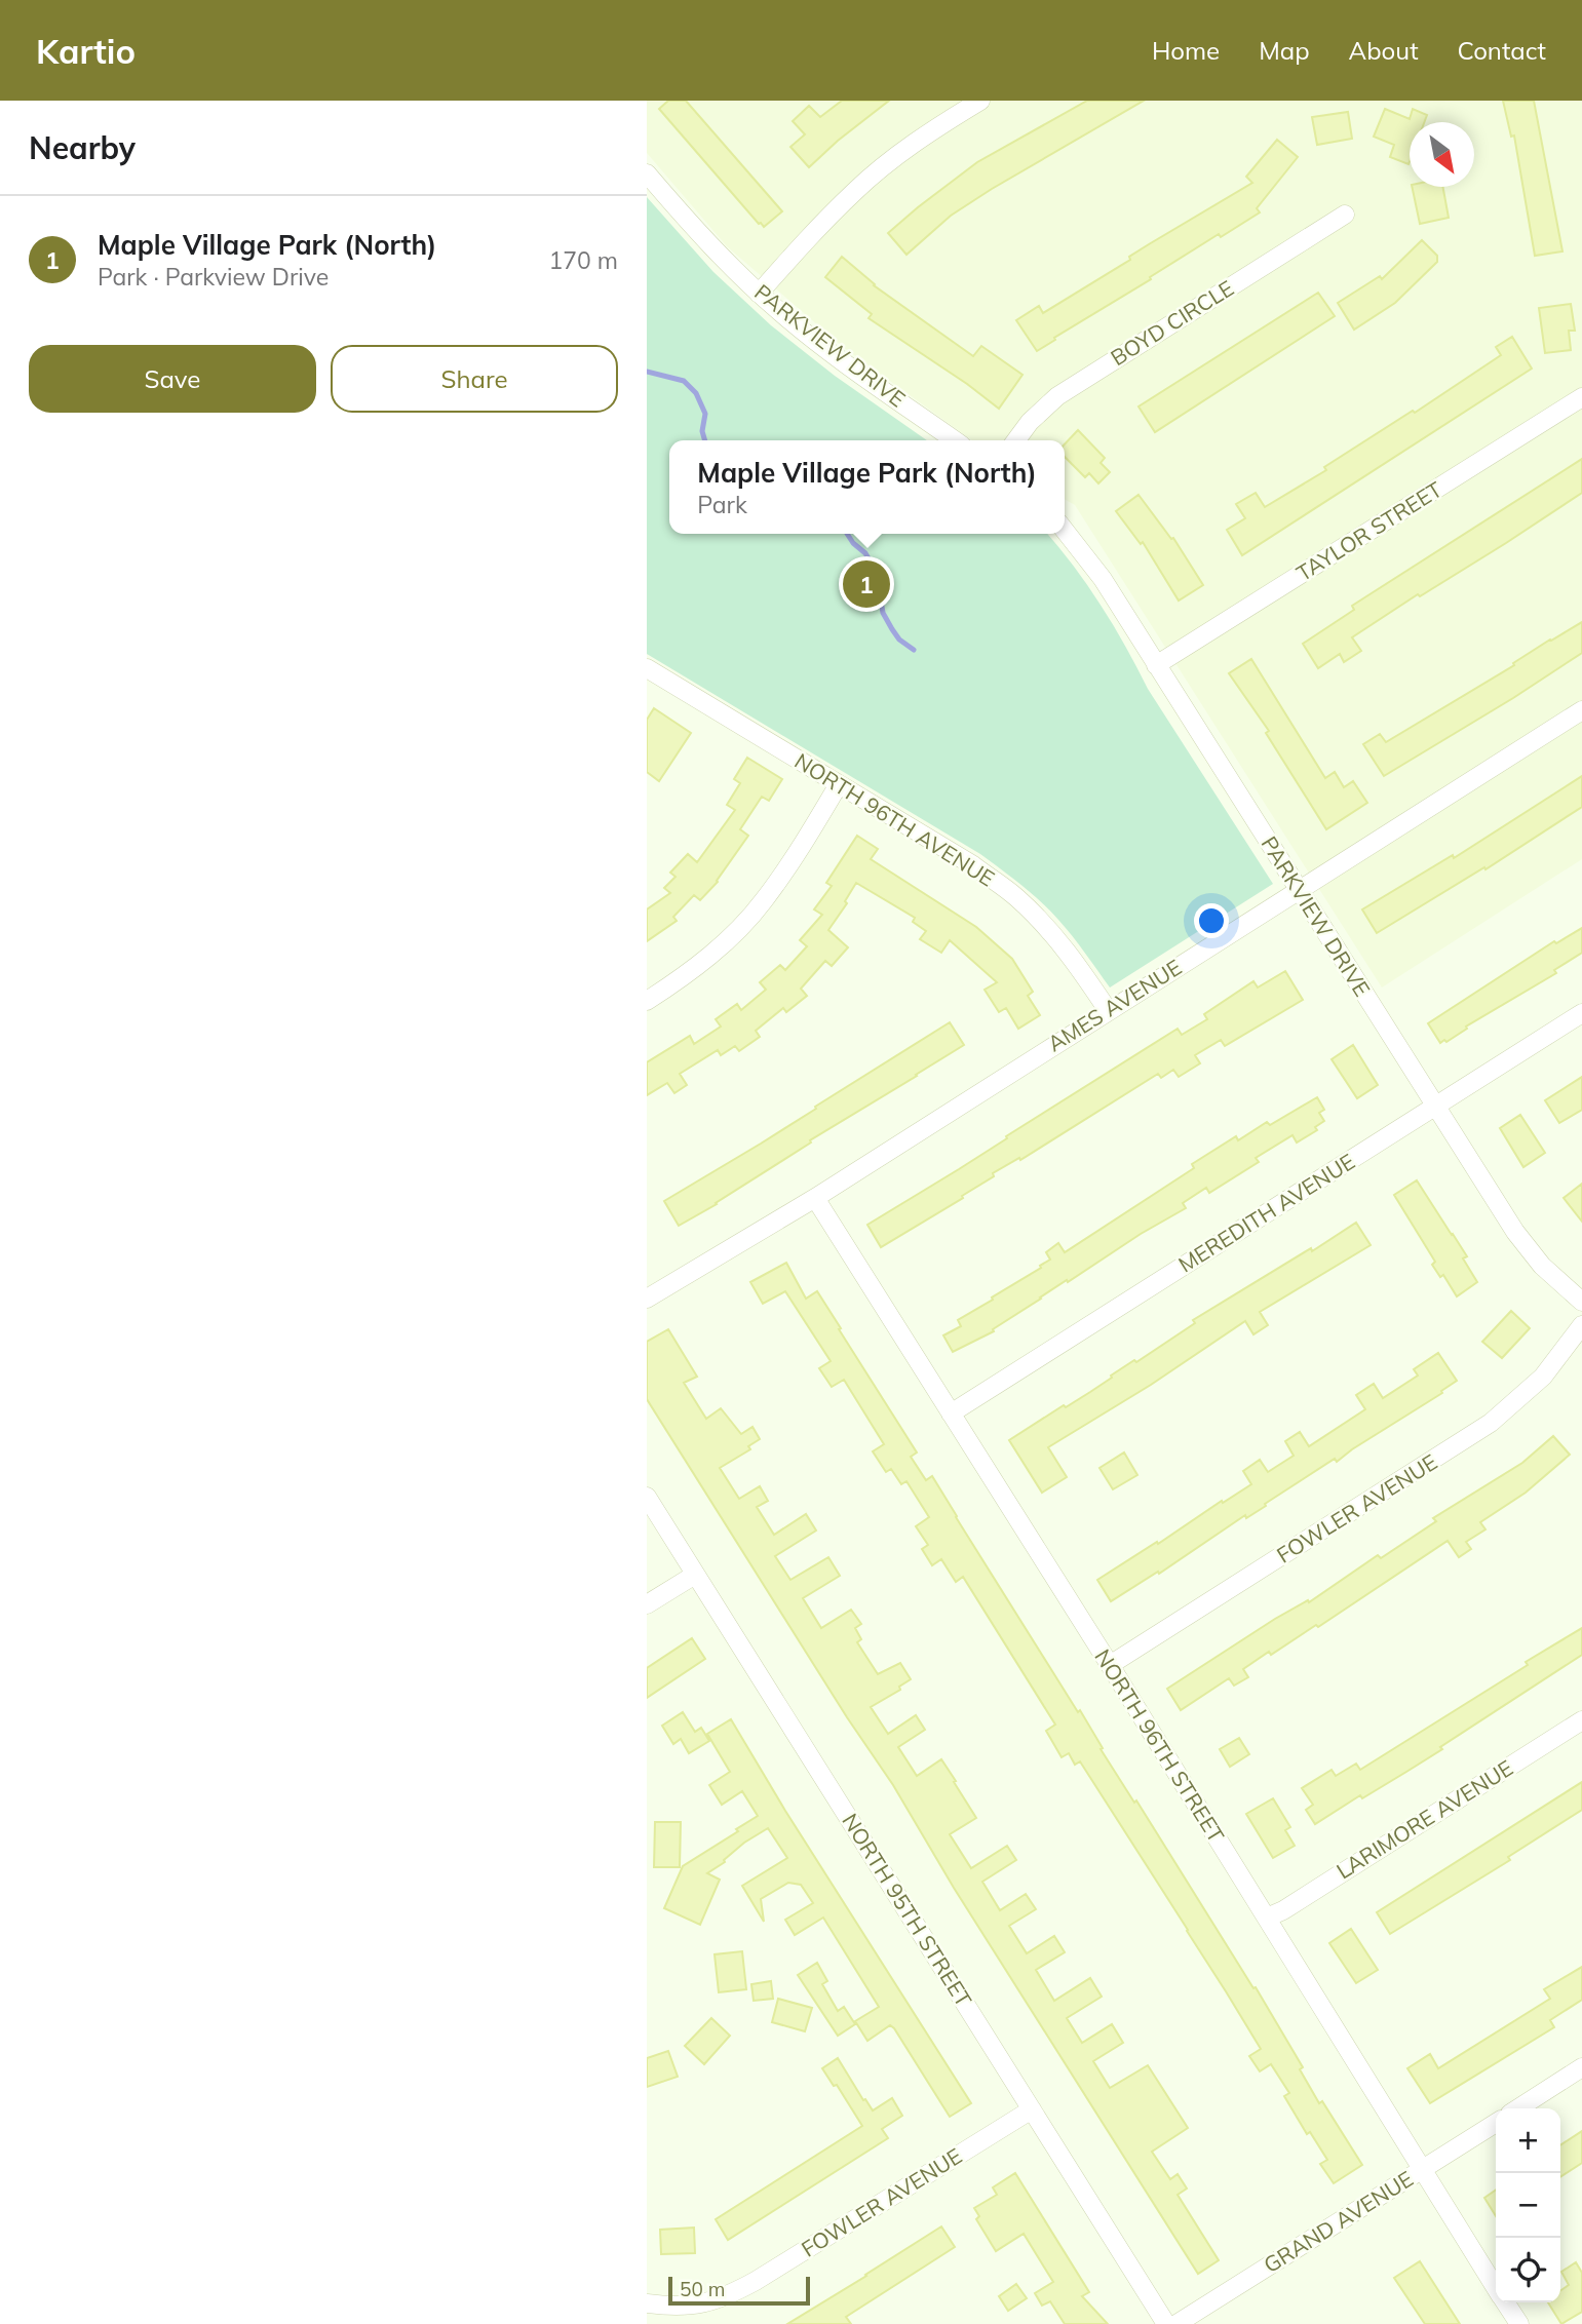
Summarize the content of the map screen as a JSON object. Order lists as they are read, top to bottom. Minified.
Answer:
{"streets":{"street":["BOYD CIRCLE","PARKVIEW DRIVE","TAYLOR STREET","NORTH 96TH AVENUE","AMES AVENUE","MEREDITH AVENUE","FOWLER AVENUE","NORTH 96TH STREET","LARIMORE AVENUE","NORTH 95TH STREET","GRAND AVENUE"]},"crossings":[["PARKVIEW DRIVE","TAYLOR STREET"],["PARKVIEW DRIVE","AMES AVENUE"],["PARKVIEW DRIVE","MEREDITH AVENUE"],["NORTH 96TH AVENUE","AMES AVENUE"],["AMES AVENUE","NORTH 96TH STREET"],["MEREDITH AVENUE","NORTH 96TH STREET"],["FOWLER AVENUE","NORTH 96TH STREET"],["FOWLER AVENUE","NORTH 95TH STREET"],["NORTH 96TH STREET","LARIMORE AVENUE"],["NORTH 96TH STREET","GRAND AVENUE"]],"scale_bar":"50 m","north":"bottom right","page":{"header":"Kartio","nav":["Home","Map","About","Contact"],"heading":"Nearby","list":[{"mark":"1","name":"Maple Village Park (North)","note":"Park · Parkview Drive","value":"170 m"}],"buttons":["Save","Share"],"popup":["Maple Village Park (North)","Park"],"pins":"1","map_buttons":["+","−"],"scale":"50 m"}}
